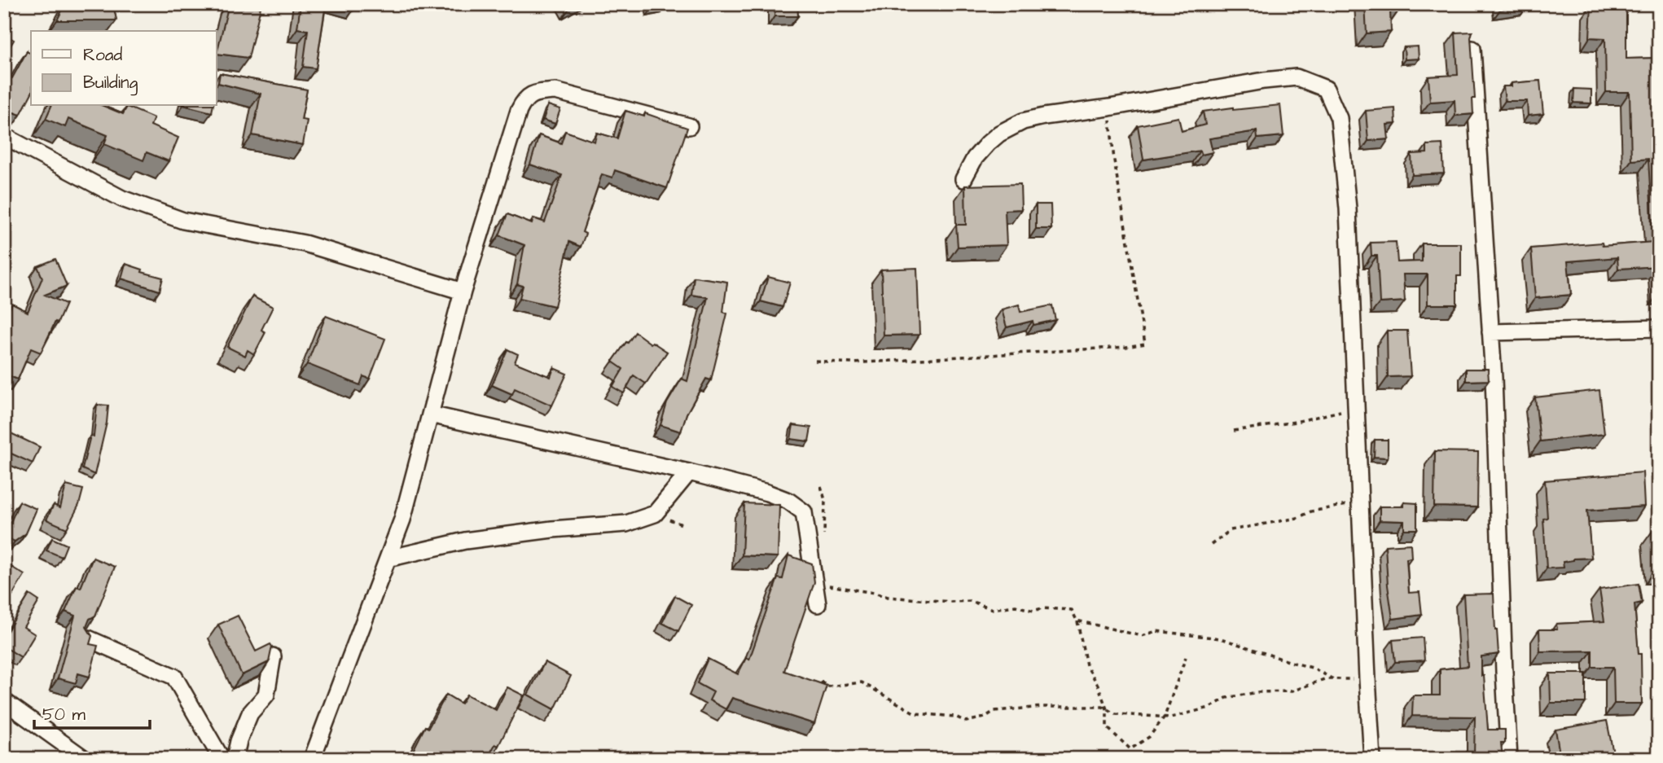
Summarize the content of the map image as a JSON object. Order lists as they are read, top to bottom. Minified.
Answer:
{"legend":["Road","Building"],"scale_bar":"50 m"}
